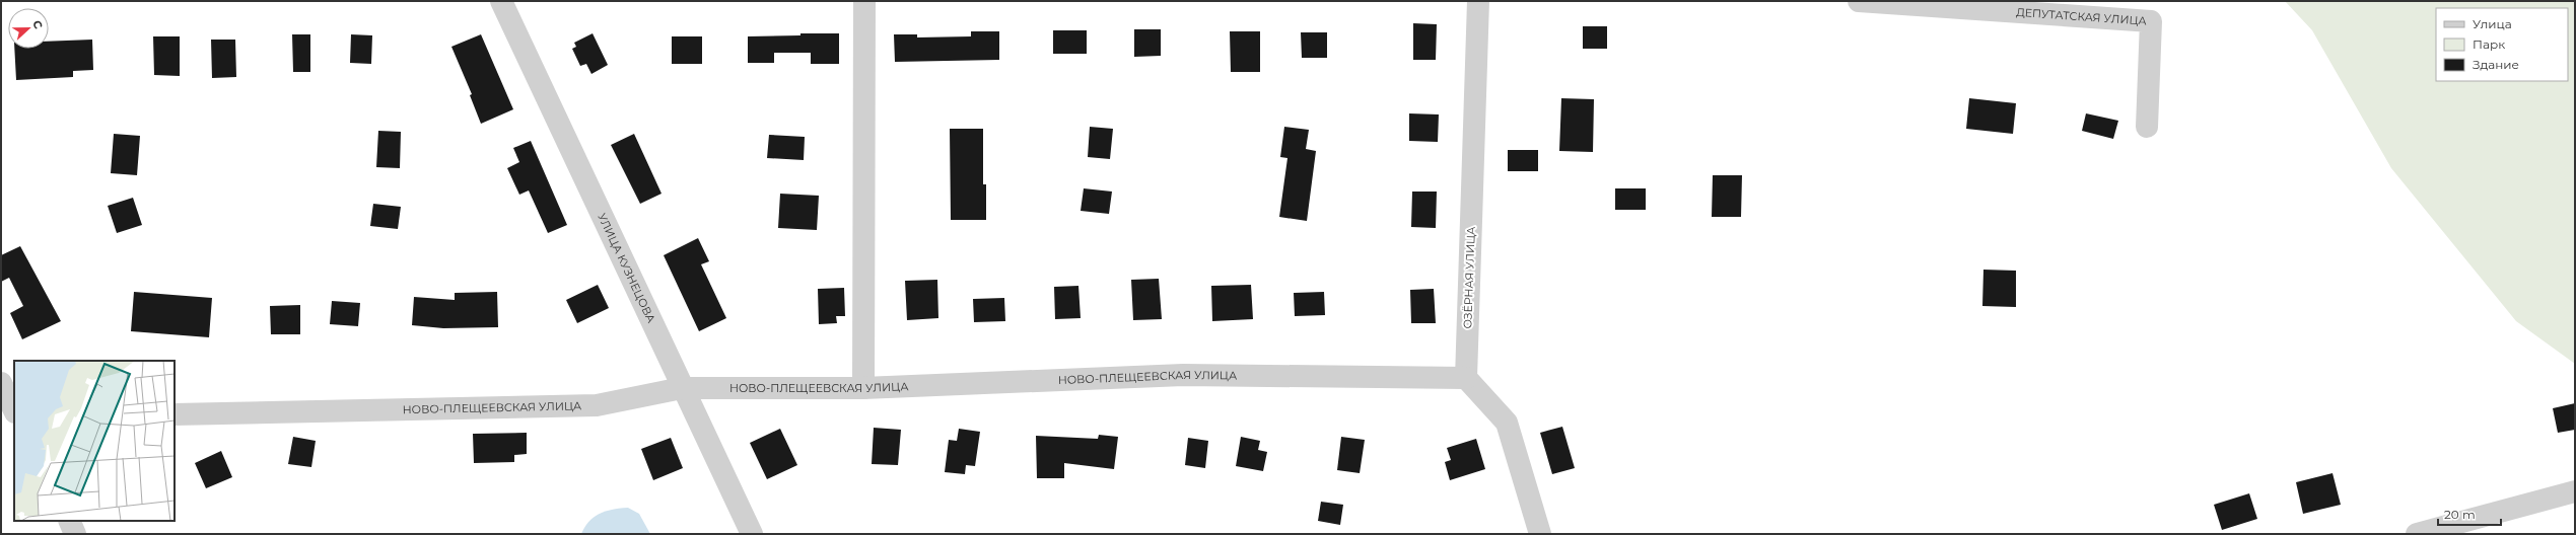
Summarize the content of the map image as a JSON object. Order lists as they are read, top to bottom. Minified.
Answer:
{"streets":{"street":["ДЕПУТАТСКАЯ УЛИЦА","УЛИЦА КУЗНЕЦОВА","ОЗЁРНАЯ УЛИЦА","НОВО-ПЛЕЩЕЕВСКАЯ УЛИЦА"]},"crossings":[["УЛИЦА КУЗНЕЦОВА","НОВО-ПЛЕЩЕЕВСКАЯ УЛИЦА"],["ОЗЁРНАЯ УЛИЦА","НОВО-ПЛЕЩЕЕВСКАЯ УЛИЦА"]],"legend":["Улица","Парк","Здание"],"scale_bar":"20 m","north":"right"}
